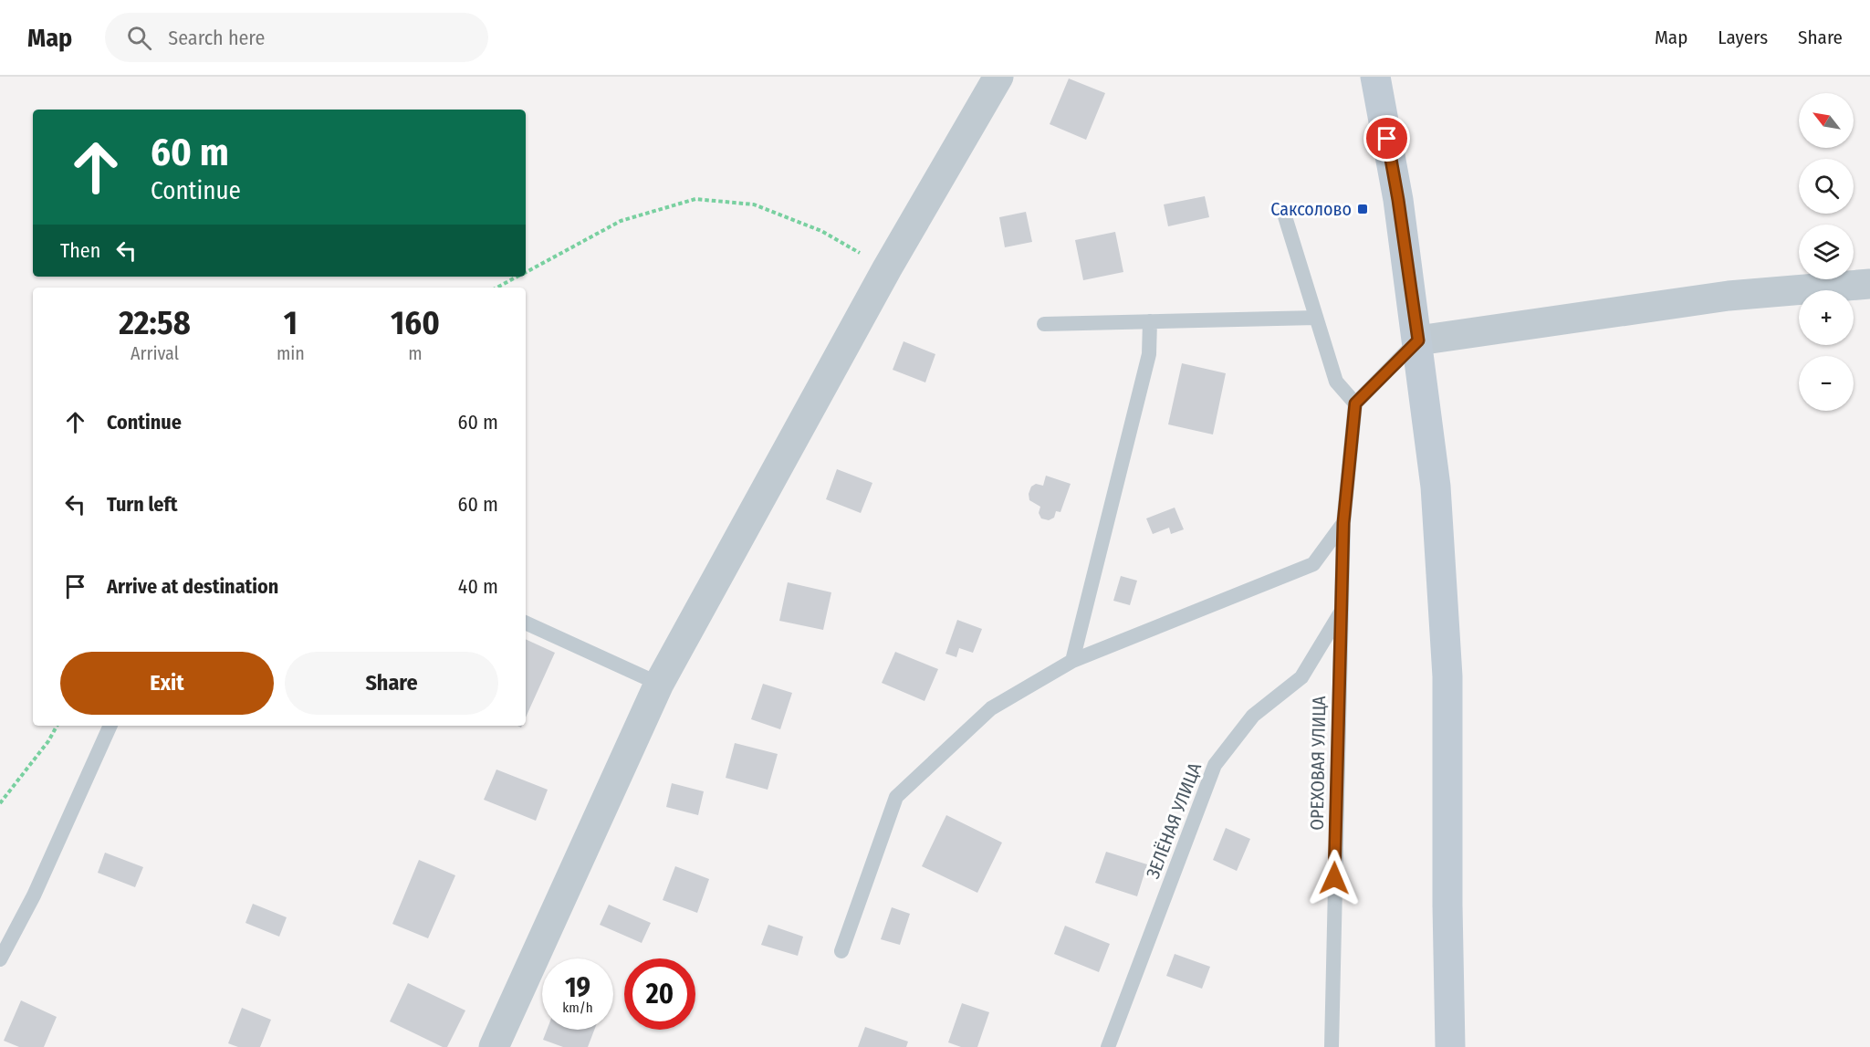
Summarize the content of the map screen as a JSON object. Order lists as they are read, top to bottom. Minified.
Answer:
{"streets":{"lane":["ОРЕХОВАЯ УЛИЦА","ЗЕЛЁНАЯ УЛИЦА"]},"crossings":[["ОРЕХОВАЯ УЛИЦА","ЗЕЛЁНАЯ УЛИЦА"]],"places":{"transit":["Саксолово"]},"north":"top left","page":{"header":"Map","search":"Search here","nav":["Map","Layers","Share"],"map_buttons":["+","−"],"turn":["60 m","Continue"],"then":"Then","eta":["22:58","Arrival","1","min","160","m"],"list":[{"name":"Continue","value":"60 m"},{"name":"Turn left","value":"60 m"},{"name":"Arrive at destination","value":"40 m"}],"buttons":["Exit","Share"],"speed":"19 km/h","limit":"20"}}
